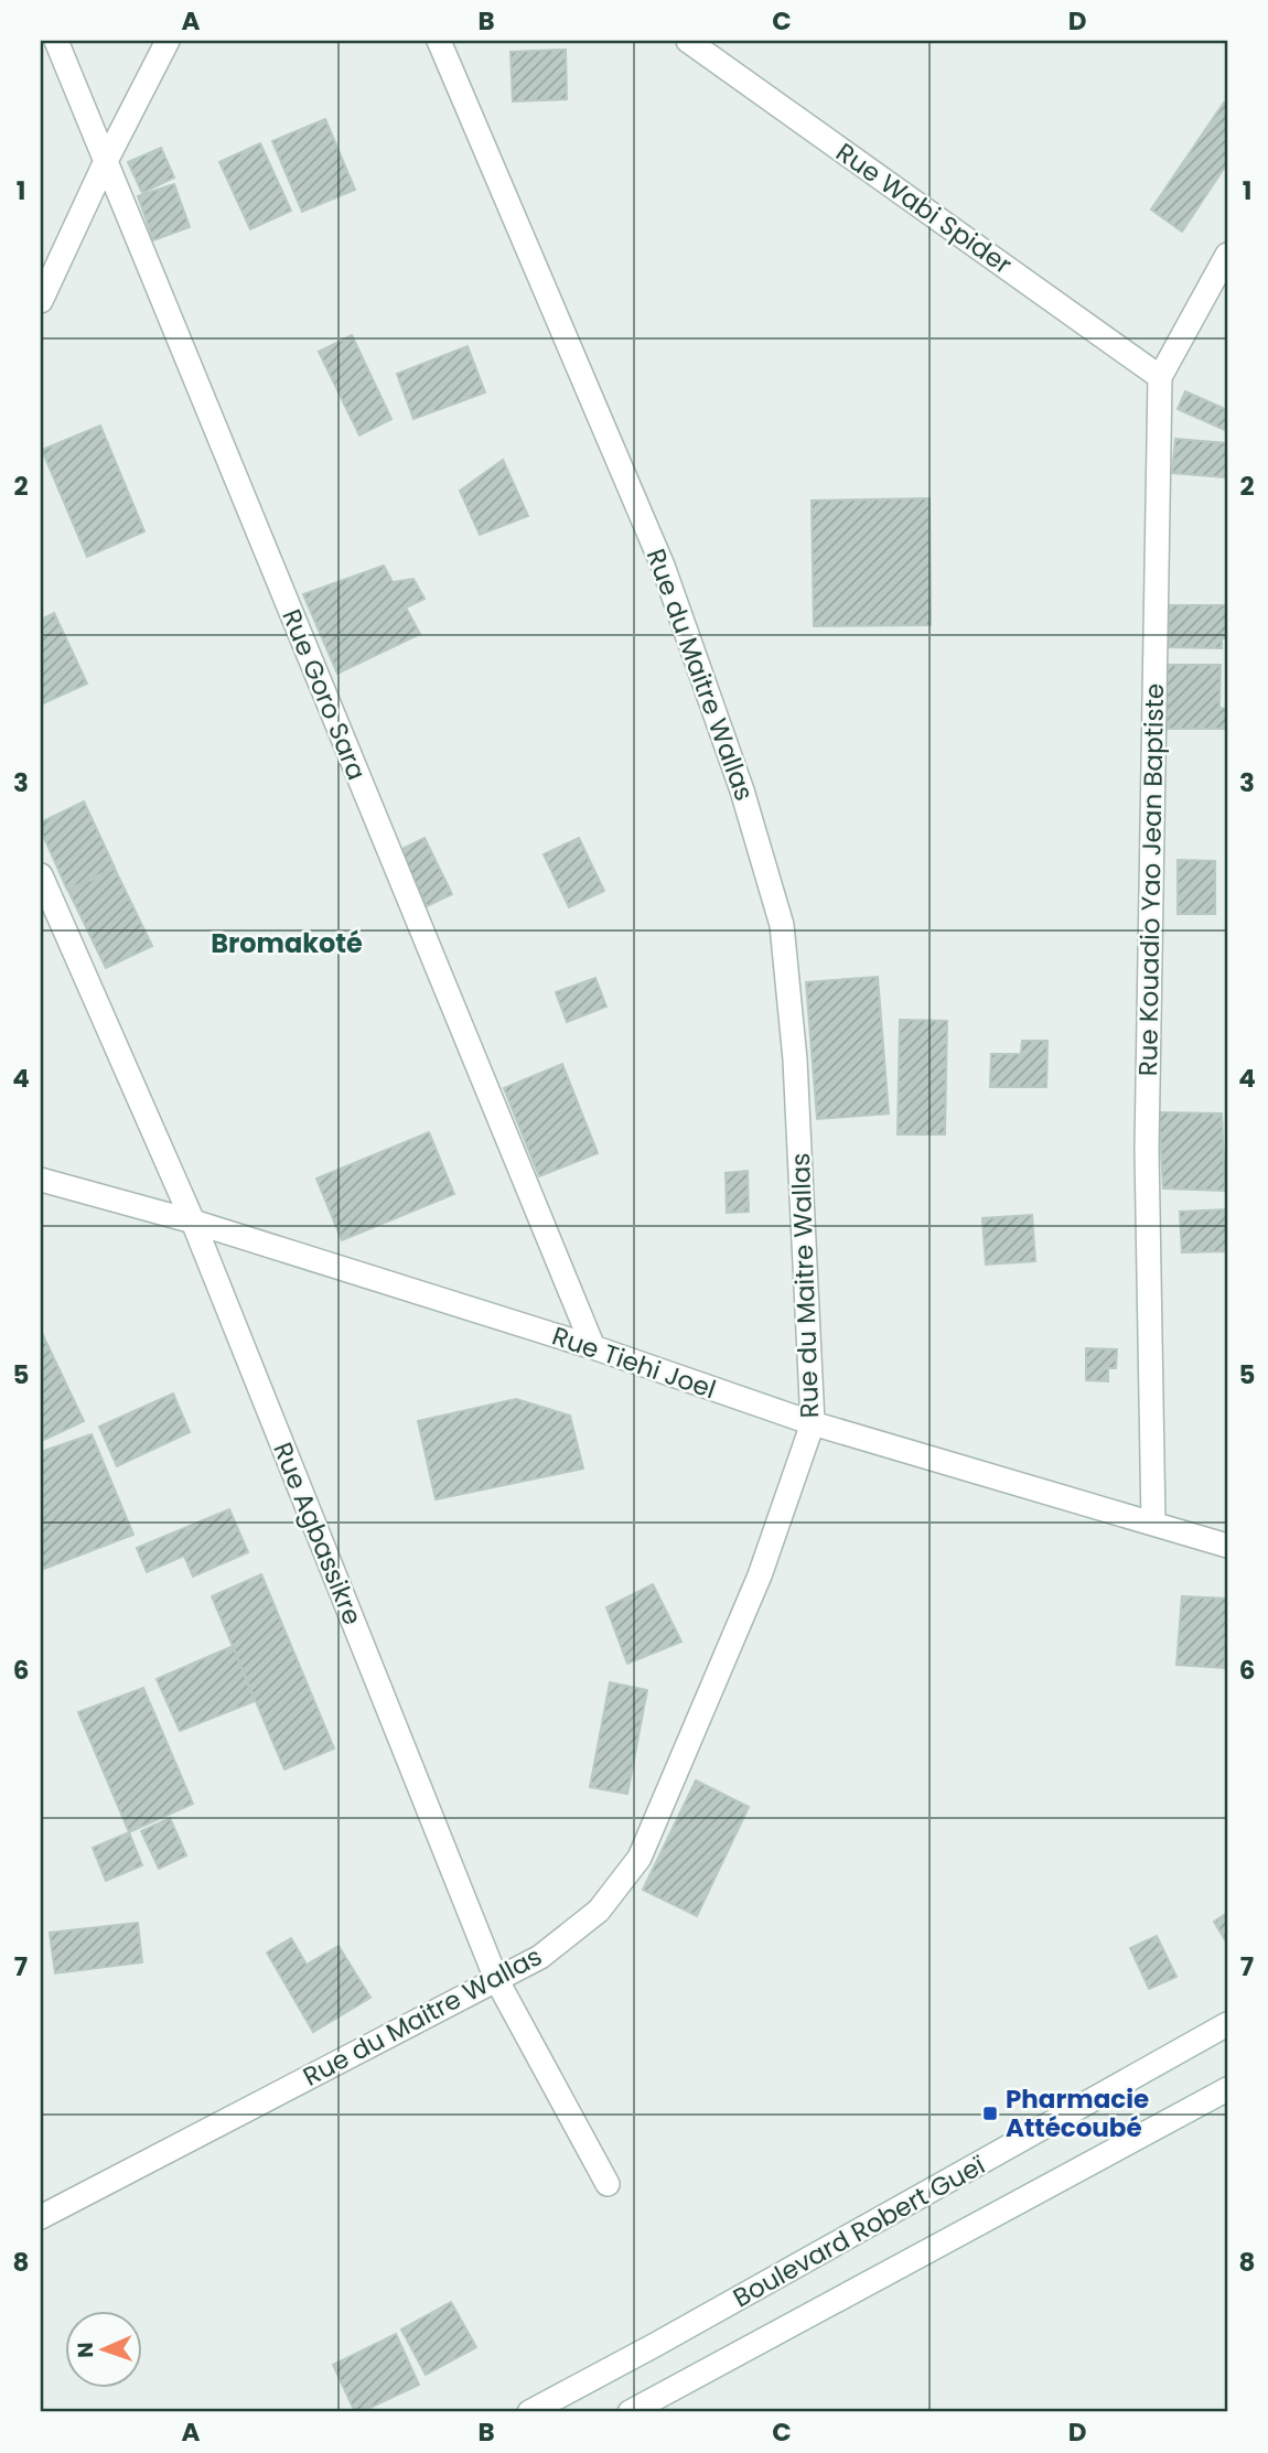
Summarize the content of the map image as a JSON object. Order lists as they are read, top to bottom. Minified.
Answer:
{"streets":{"street":["Rue Wabi Spider","Rue du Maitre Wallas","Rue Goro Sara","Rue Kouadio Yao Jean Baptiste","Rue Tiehi Joel","Rue Agbassikre","Boulevard Robert Gueï"]},"crossings":[["Rue Wabi Spider","Rue Kouadio Yao Jean Baptiste"],["Rue du Maitre Wallas","Rue Tiehi Joel"],["Rue du Maitre Wallas","Rue Agbassikre"],["Rue Goro Sara","Rue Tiehi Joel"],["Rue Kouadio Yao Jean Baptiste","Rue Tiehi Joel"],["Rue Tiehi Joel","Rue Agbassikre"]],"districts":["Bromakoté"],"places":{"transit":["Pharmacie Attécoubé"]},"north":"left","grid":{"columns":["A","B","C","D"],"rows":["1","2","3","4","5","6","7","8"]}}
